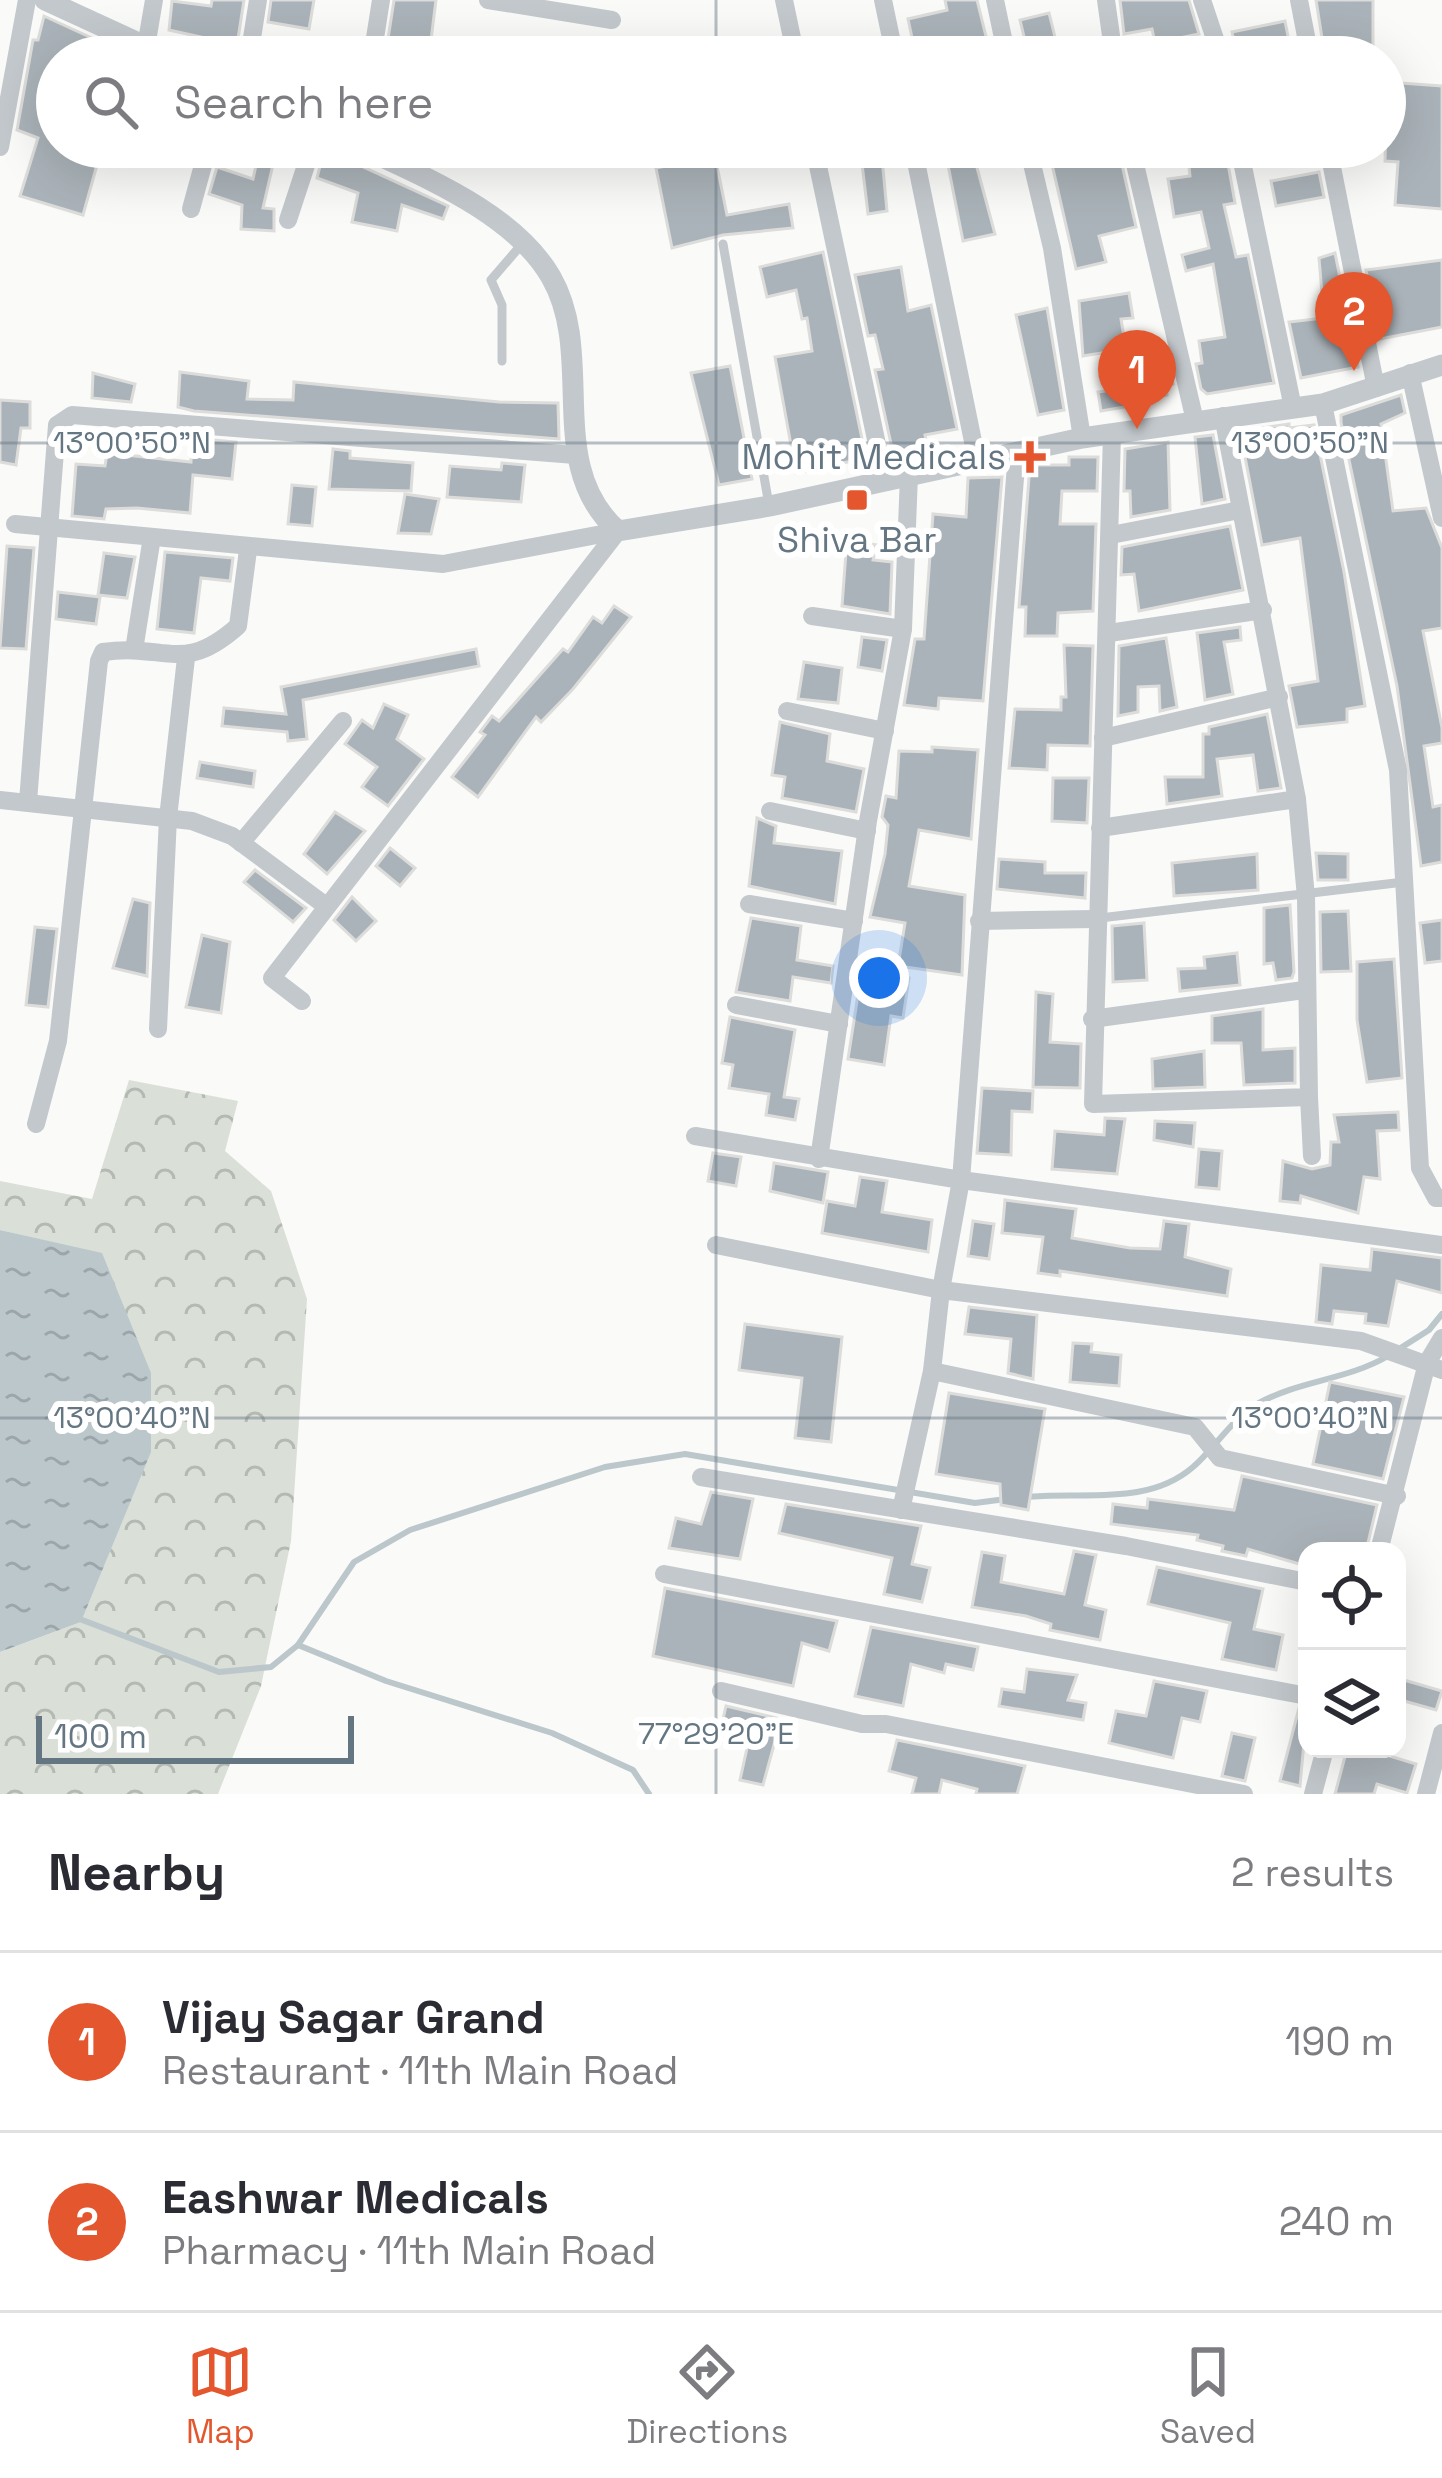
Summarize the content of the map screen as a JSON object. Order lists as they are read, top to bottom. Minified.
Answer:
{"places":{"health":["Mohit Medicals"],"transit":["Shiva Bar"]},"scale_bar":"100 m","page":{"search":"Search here","pins":["2","1"],"scale":"100 m","heading":["Nearby","2 results"],"list":[{"mark":"1","name":"Vijay Sagar Grand","note":"Restaurant · 11th Main Road","value":"190 m"},{"mark":"2","name":"Eashwar Medicals","note":"Pharmacy · 11th Main Road","value":"240 m"}],"nav":["Map","Directions","Saved"]},"coordinates":["13°00'50\"N","13°00'40\"N","77°29'20\"E"]}
